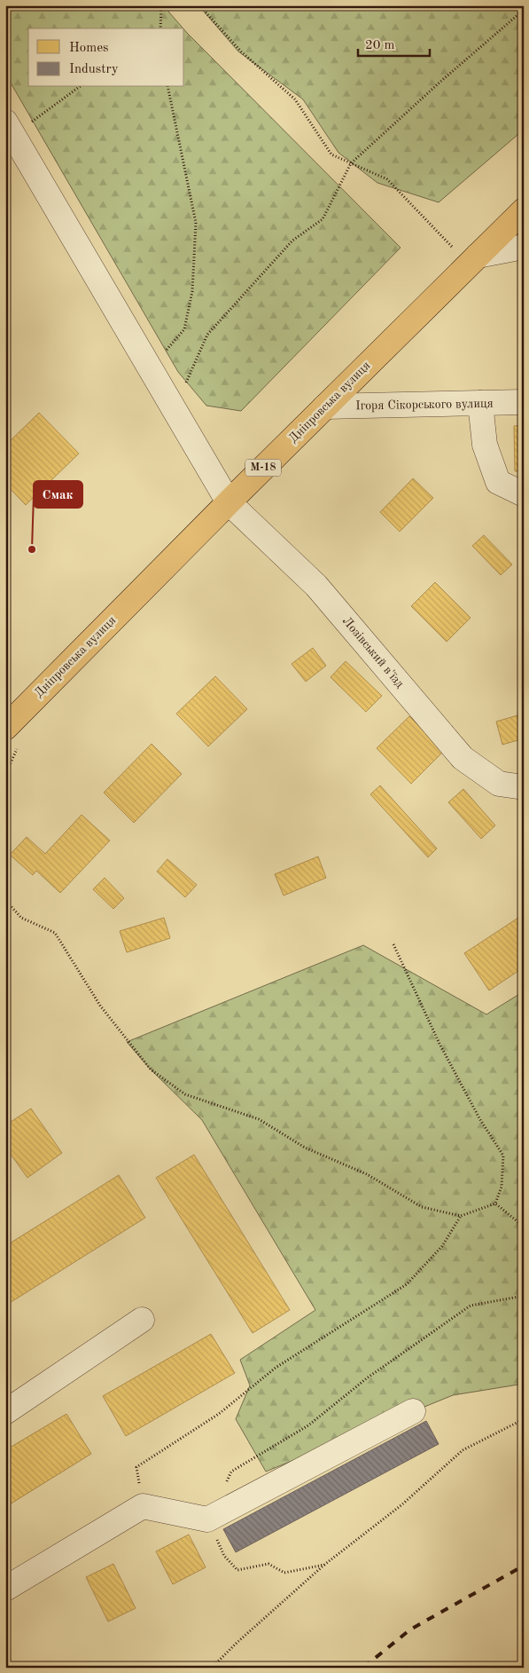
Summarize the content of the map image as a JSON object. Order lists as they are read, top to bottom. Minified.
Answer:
{"streets":{"highway":["Дніпровська вулиця","М-18"],"street":["Ігоря Сікорського вулиця","Лозівський в'їзд"]},"crossings":[["Дніпровська вулиця","Ігоря Сікорського вулиця"],["Дніпровська вулиця","Лозівський в'їзд"]],"places":["Смак"],"legend":["Homes","Industry"],"scale_bar":"20 m"}
